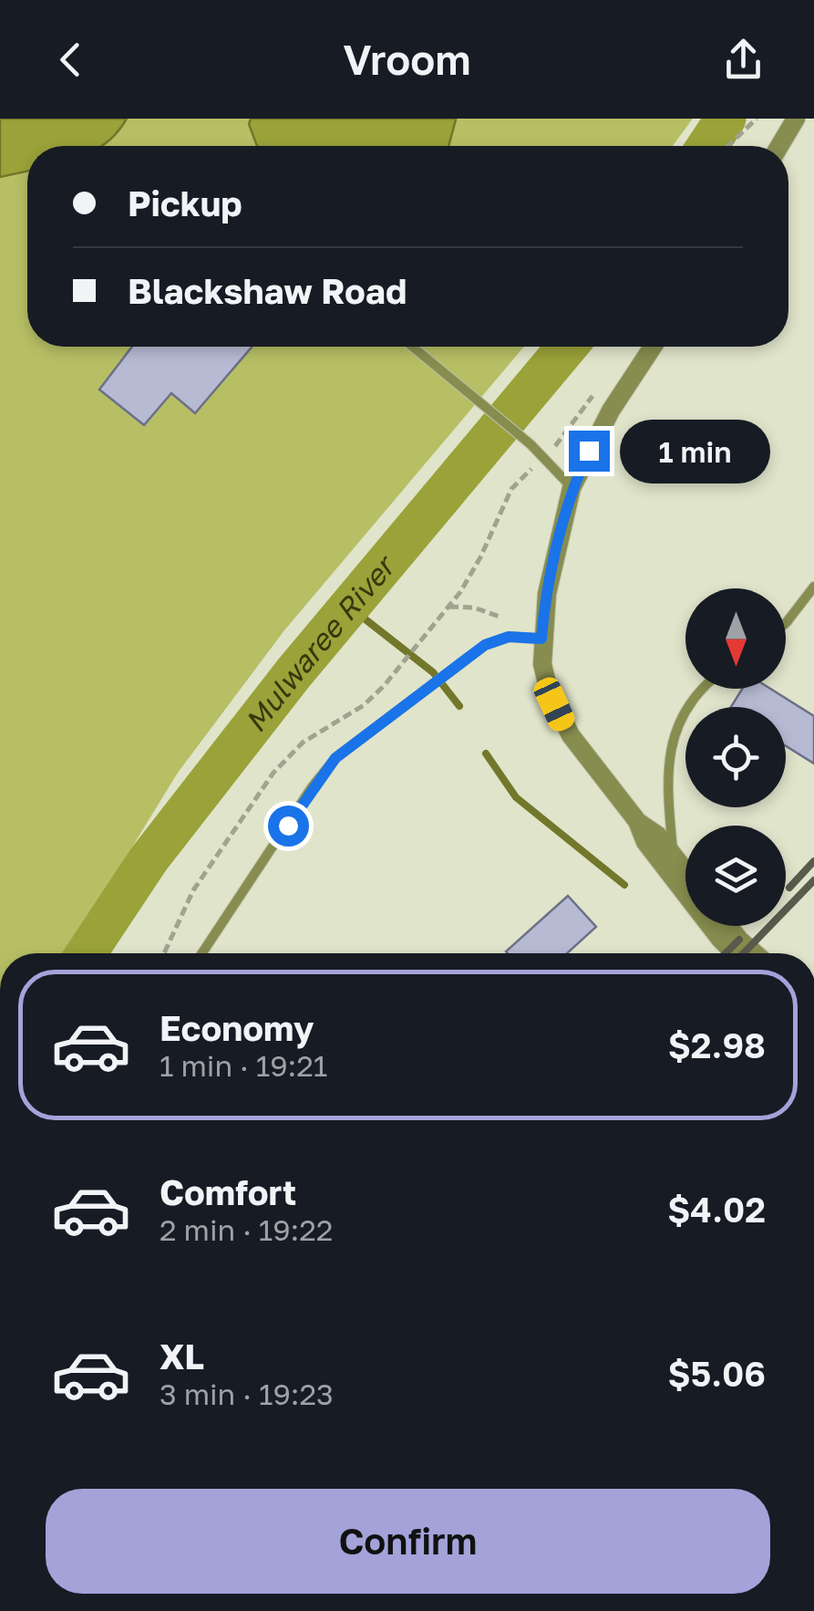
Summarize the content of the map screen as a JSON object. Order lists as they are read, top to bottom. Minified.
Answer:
{"water":["Mulwaree River"],"north":"bottom","page":{"header":"Vroom","banner":["Pickup","Blackshaw Road"],"bubble":"1 min","list":[{"name":"Economy","note":"1 min · 19:21","value":"$2.98"},{"name":"Comfort","note":"2 min · 19:22","value":"$4.02"},{"name":"XL","note":"3 min · 19:23","value":"$5.06"}],"buttons":"Confirm"}}
